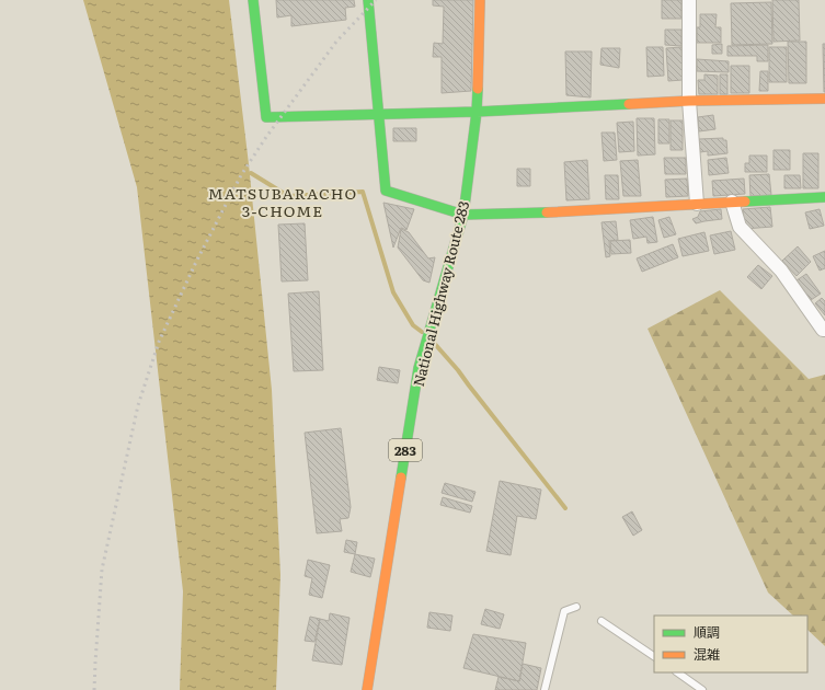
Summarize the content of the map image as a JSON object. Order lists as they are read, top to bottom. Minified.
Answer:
{"streets":{"main road":["National Highway Route 283","283"]},"districts":["MATSUBARACHO 3-CHOME"],"legend":["順調","混雑"]}
